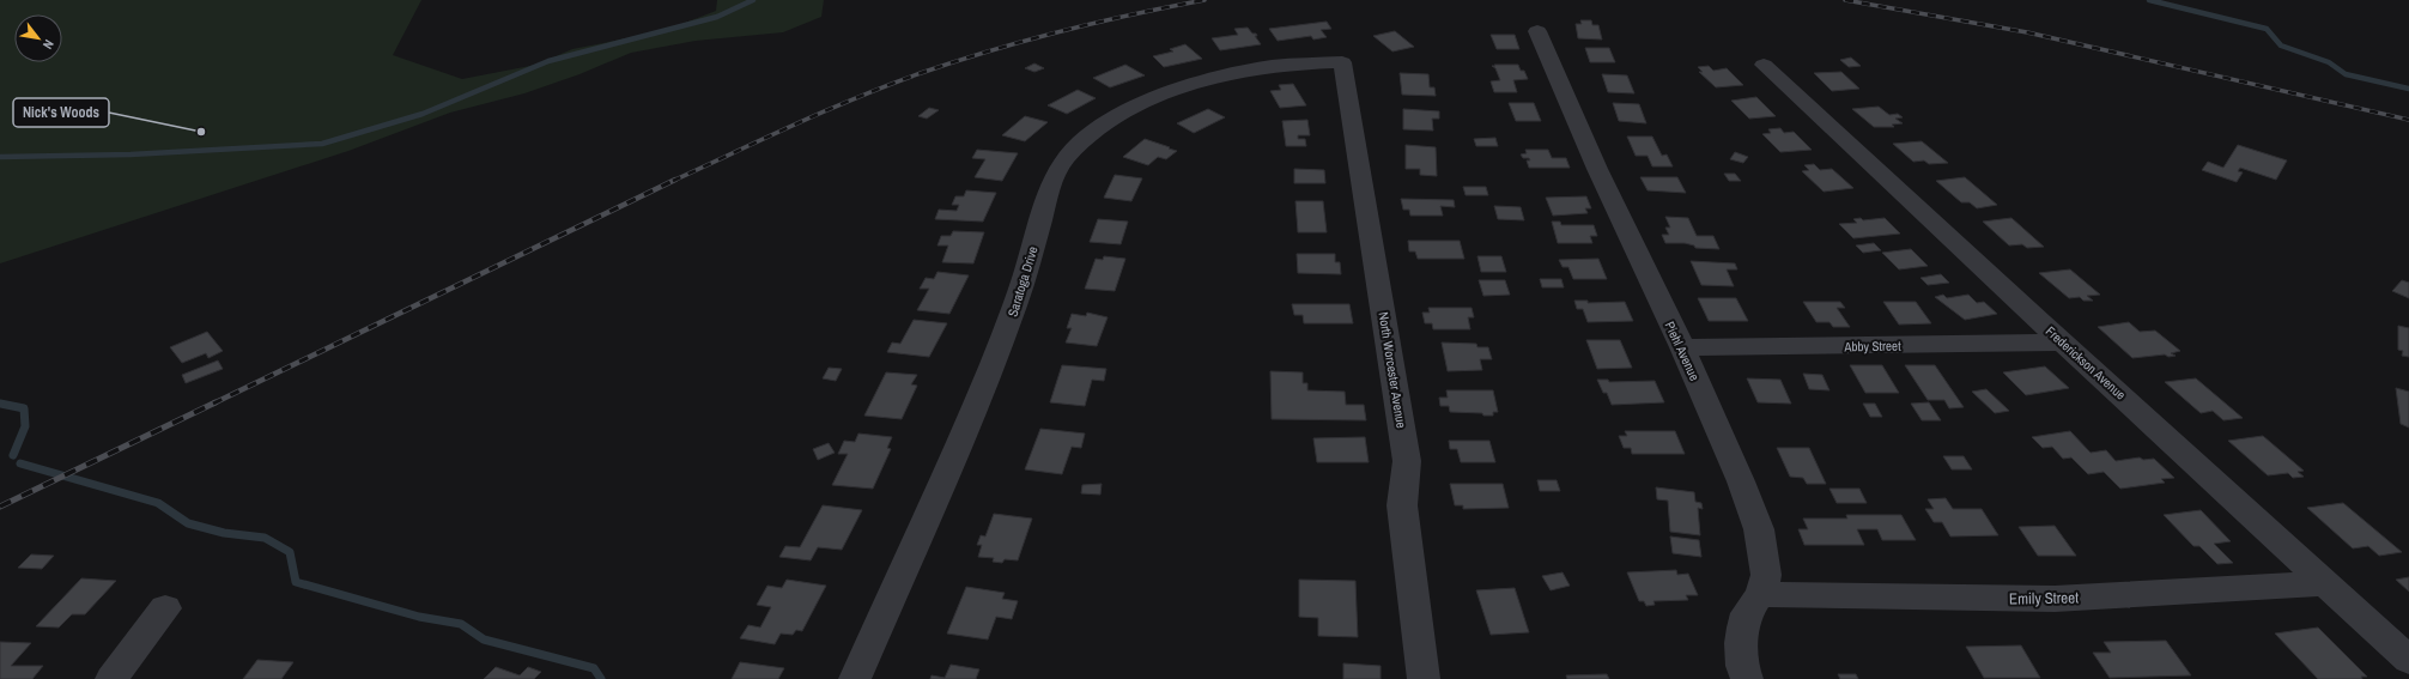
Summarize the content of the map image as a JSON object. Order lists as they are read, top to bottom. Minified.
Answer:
{"streets":{"street":["Saratoga Drive","Abby Street","Piehl Avenue","Frederickson Avenue","North Worcester Avenue","Emily Street"]},"crossings":[["Saratoga Drive","North Worcester Avenue"],["Abby Street","Piehl Avenue"],["Abby Street","Frederickson Avenue"],["Piehl Avenue","Emily Street"],["Frederickson Avenue","Emily Street"]],"places":["Nick's Woods"],"north":"bottom right"}
